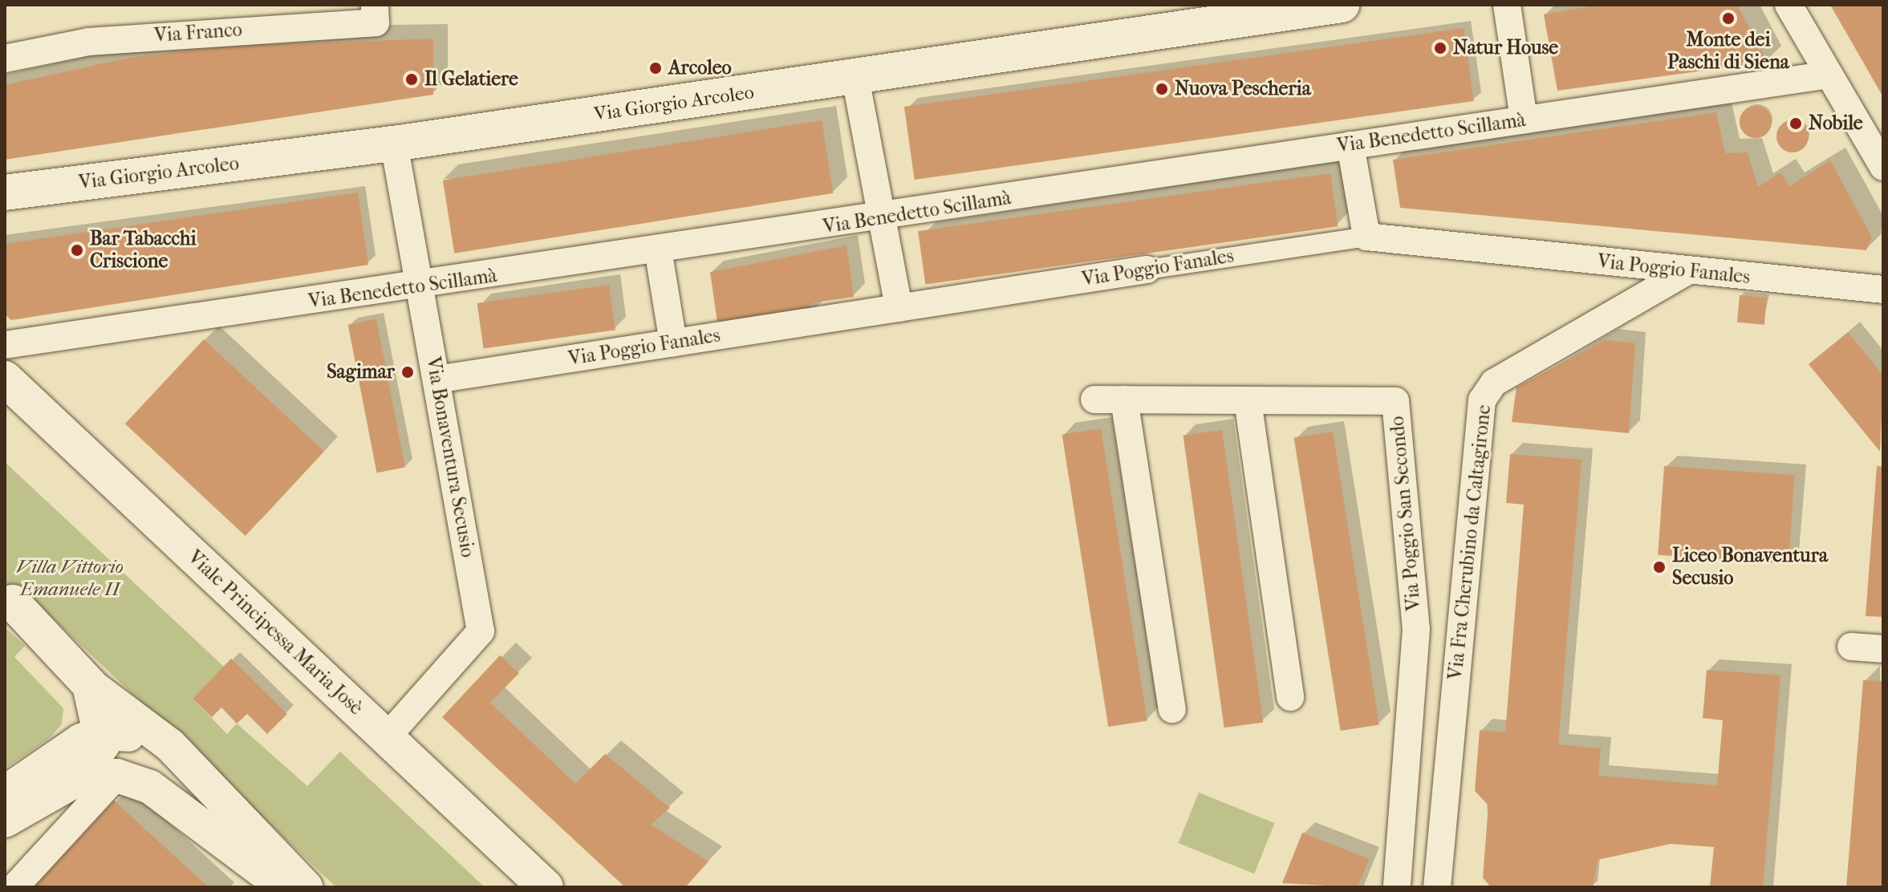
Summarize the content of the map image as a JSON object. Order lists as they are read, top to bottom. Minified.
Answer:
{"streets":{"main road":["Via Giorgio Arcoleo","Viale Principessa Maria Josè"],"street":["Via Franco","Via Benedetto Scillamà","Via Poggio Fanales","Via Bonaventura Secusio","Via Poggio San Secondo","Via Fra Cherubino da Caltagirone"]},"crossings":[["Via Giorgio Arcoleo","Via Bonaventura Secusio"],["Via Benedetto Scillamà","Via Bonaventura Secusio"],["Via Poggio Fanales","Via Bonaventura Secusio"],["Via Poggio Fanales","Via Fra Cherubino da Caltagirone"],["Via Bonaventura Secusio","Viale Principessa Maria Josè"]],"parks":["Villa Vittorio Emanuele II"],"places":["Monte dei Paschi di Siena","Natur House","Arcoleo","Il Gelatiere","Nuova Pescheria","Nobile","Bar Tabacchi Criscione","Sagimar","Liceo Bonaventura Secusio"]}
